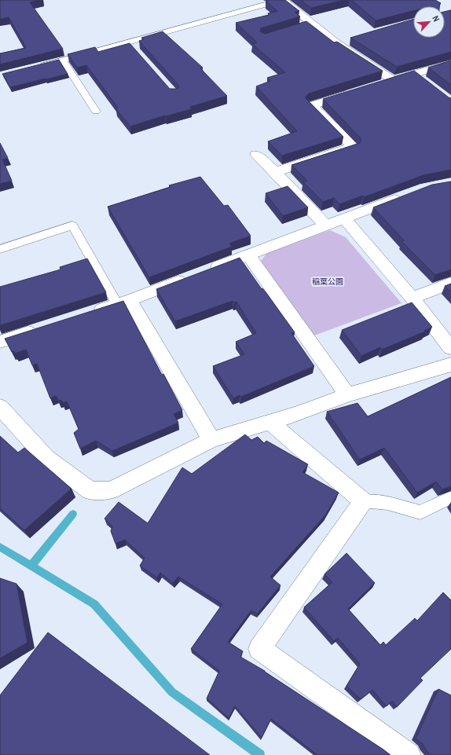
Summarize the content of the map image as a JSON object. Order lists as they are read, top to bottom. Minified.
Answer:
{"parks":["稲葉公園"],"north":"top right"}
